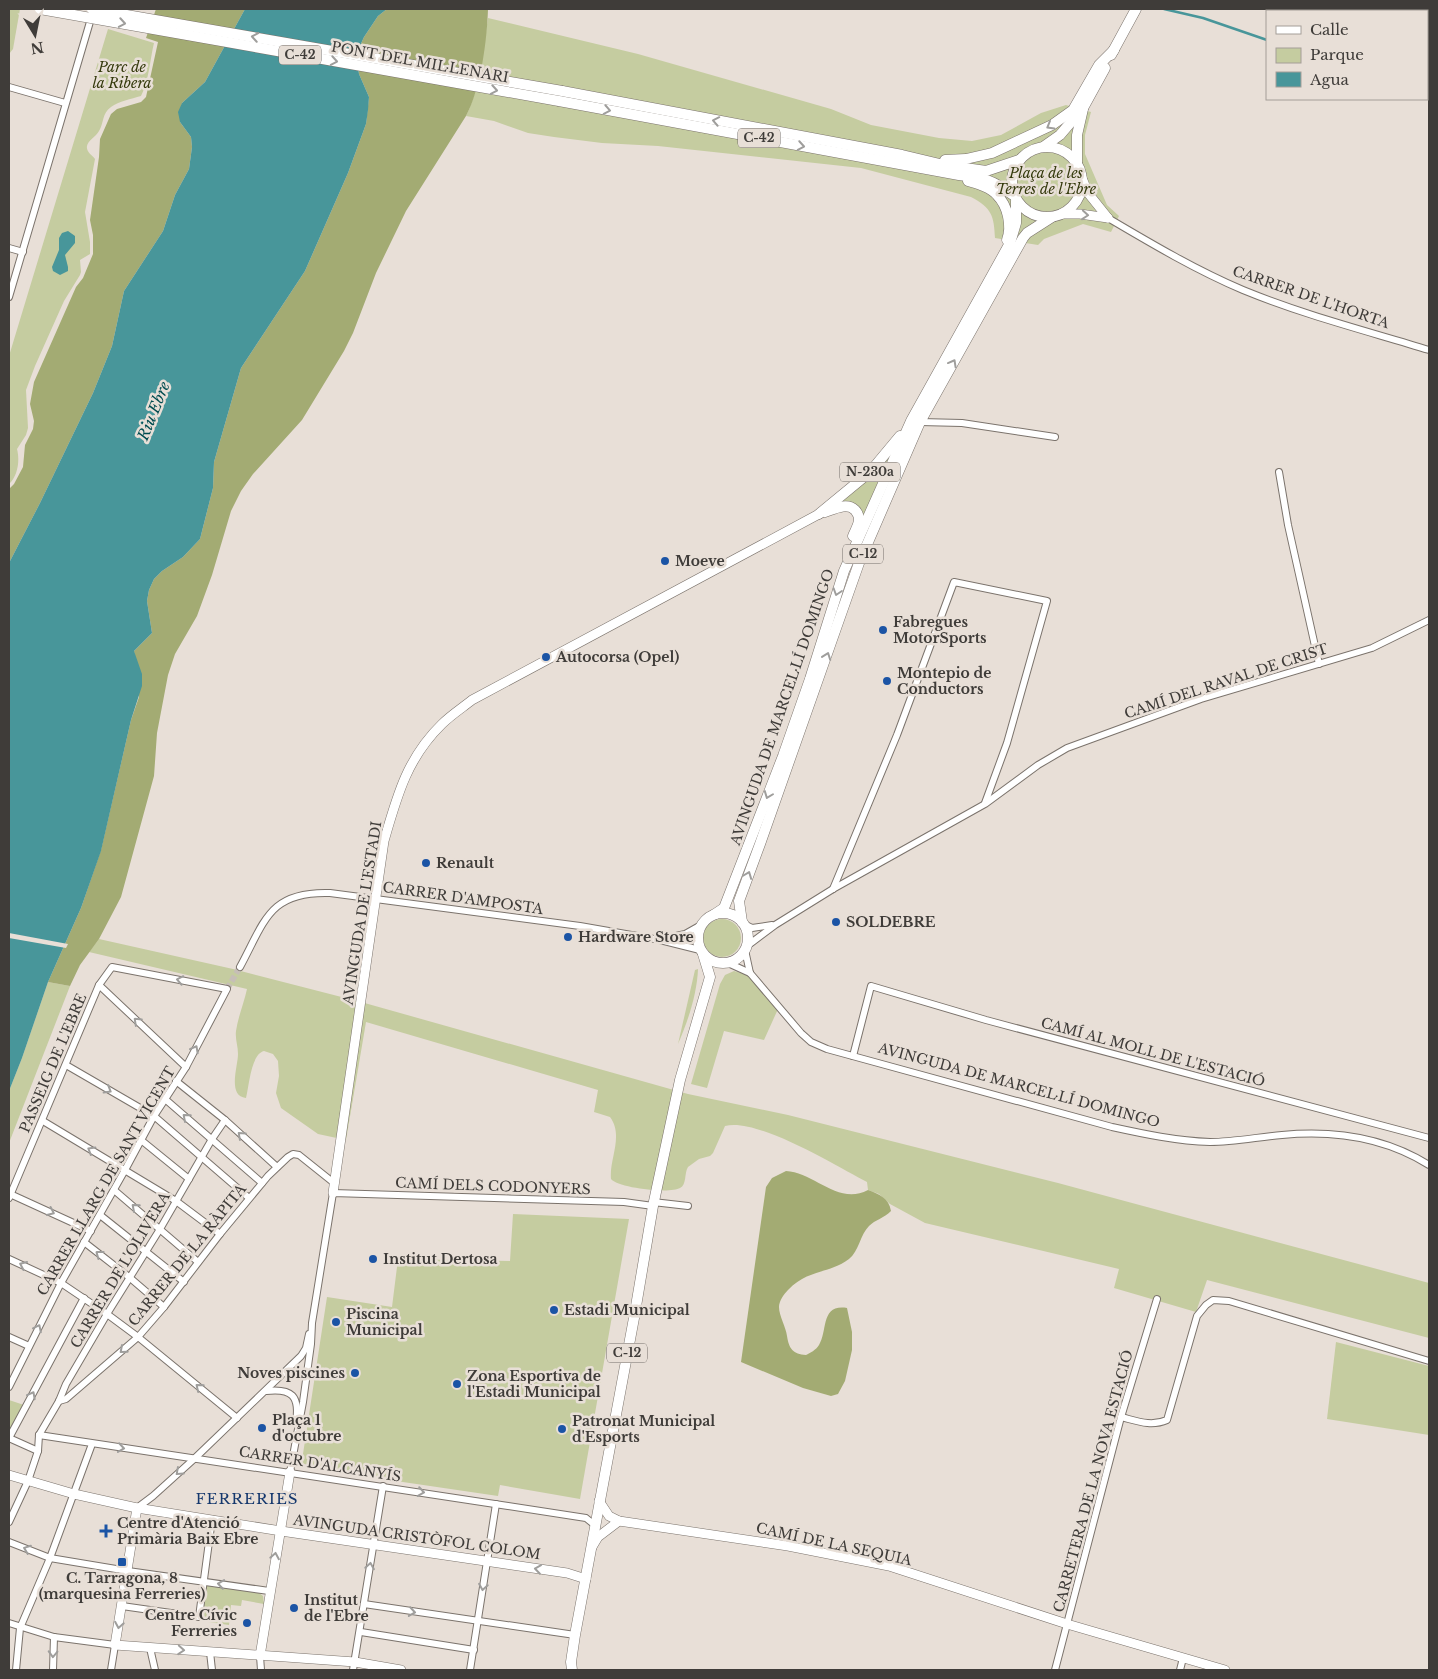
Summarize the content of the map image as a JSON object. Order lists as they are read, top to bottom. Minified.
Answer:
{"streets":{"main road":["C-42","PONT DEL MIL·LENARI","N-230a","C-12","AVINGUDA DE MARCEL·LÍ DOMINGO"],"street":["CARRER DE L'HORTA","CAMÍ DEL RAVAL DE CRIST","CARRER D'AMPOSTA","AVINGUDA DE L'ESTADI","CAMÍ AL MOLL DE L'ESTACIÓ","PASSEIG DE L'EBRE","CARRER LLARG DE SANT VICENT","CAMÍ DELS CODONYERS","CARRER DE LA RÀPITA","CARRER DE L'OLIVERA","CARRER D'ALCANYÍS","CARRETERA DE LA NOVA ESTACIÓ","AVINGUDA CRISTÒFOL COLOM","CAMÍ DE LA SEQUIA"]},"crossings":[["C-42","PONT DEL MIL·LENARI"],["C-42","C-12"],["N-230a","C-12"],["N-230a","AVINGUDA DE MARCEL·LÍ DOMINGO"],["N-230a","AVINGUDA DE L'ESTADI"],["C-12","CAMÍ DEL RAVAL DE CRIST"],["C-12","AVINGUDA DE MARCEL·LÍ DOMINGO"],["C-12","CARRER D'AMPOSTA"],["C-12","CAMÍ DELS CODONYERS"],["C-12","CARRER D'ALCANYÍS"],["C-12","AVINGUDA CRISTÒFOL COLOM"],["CAMÍ DEL RAVAL DE CRIST","AVINGUDA DE MARCEL·LÍ DOMINGO"],["CAMÍ DEL RAVAL DE CRIST","CARRER D'AMPOSTA"],["AVINGUDA DE MARCEL·LÍ DOMINGO","CARRER D'AMPOSTA"],["AVINGUDA DE MARCEL·LÍ DOMINGO","CAMÍ AL MOLL DE L'ESTACIÓ"],["CARRER D'AMPOSTA","AVINGUDA DE L'ESTADI"],["AVINGUDA DE L'ESTADI","CAMÍ DELS CODONYERS"],["AVINGUDA DE L'ESTADI","CARRER DE LA RÀPITA"],["AVINGUDA DE L'ESTADI","CARRER D'ALCANYÍS"],["PASSEIG DE L'EBRE","CARRER LLARG DE SANT VICENT"],["CARRER DE LA RÀPITA","CARRER DE L'OLIVERA"],["CARRER DE L'OLIVERA","CARRER D'ALCANYÍS"],["CARRETERA DE LA NOVA ESTACIÓ","CAMÍ DE LA SEQUIA"]],"one_way":["PASSEIG DE L'EBRE","CARRER D'ALCANYÍS"],"districts":["FERRERIES"],"water":["Riu Ebre"],"parks":["Parc de la Ribera","Plaça de les Terres de l'Ebre"],"places":{"other":["Moeve","Fabregues MotorSports","Autocorsa (Opel)","Montepio de Conductors","Renault","SOLDEBRE","Hardware Store","Institut Dertosa","Estadi Municipal","Piscina Municipal","Noves piscines","Zona Esportiva de l'Estadi Municipal","Plaça 1 d'octubre","Patronat Municipal d'Esports","Institut de l'Ebre","Centre Cívic Ferreries"],"health":["Centre d'Atenció Primària Baix Ebre"],"transit":["C. Tarragona, 8 (marquesina Ferreries)"]},"legend":["Calle","Parque","Agua"],"north":"bottom"}
